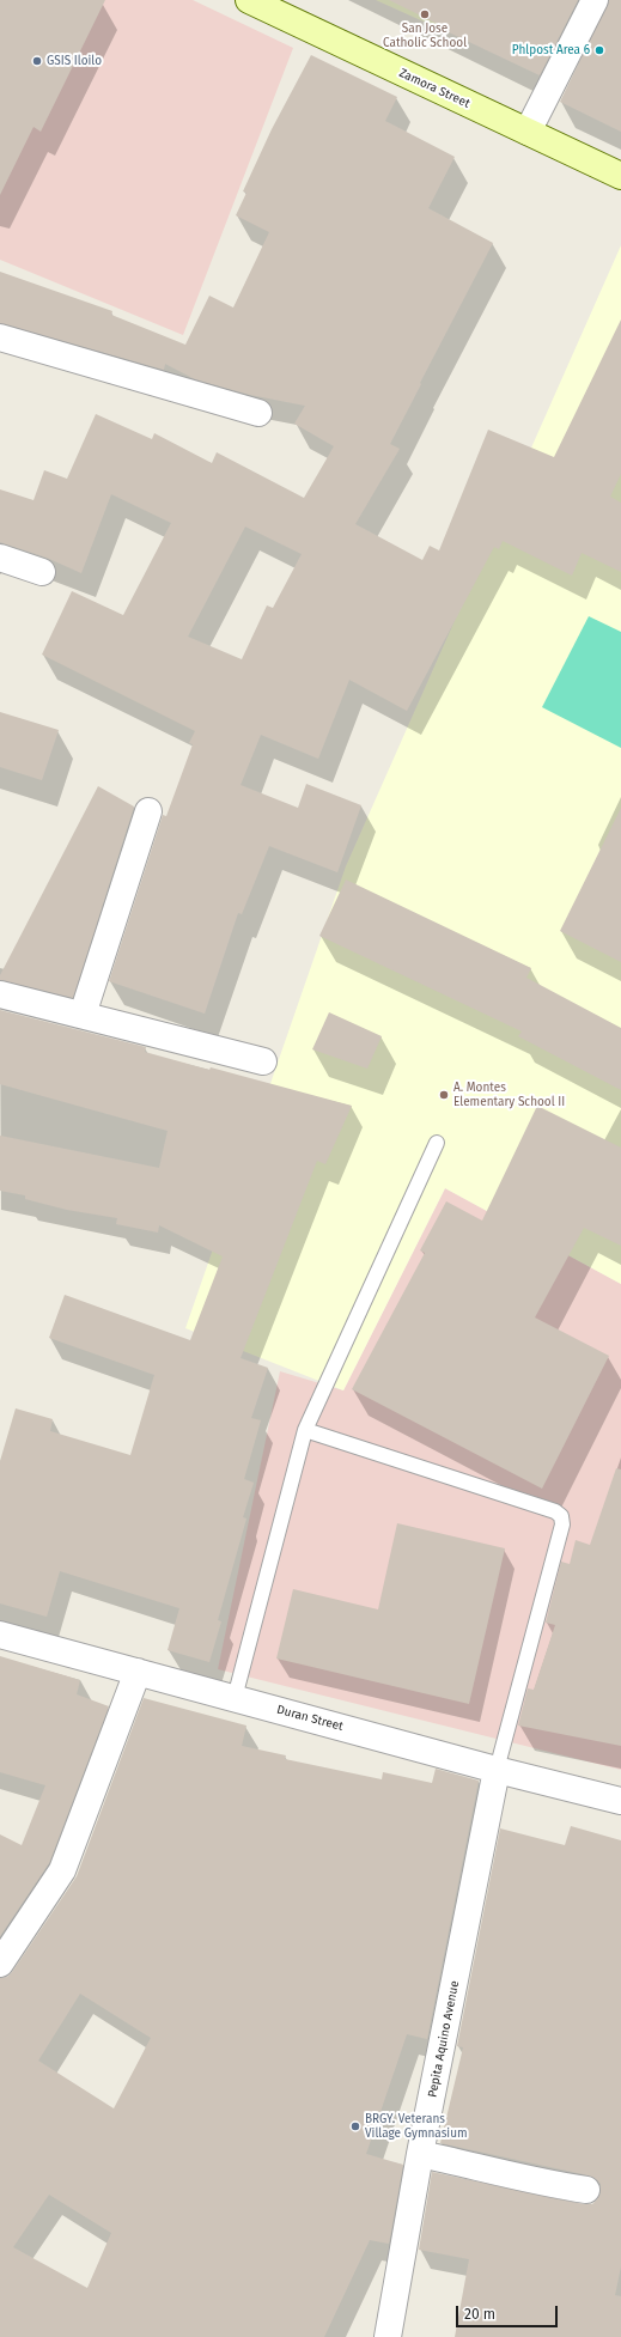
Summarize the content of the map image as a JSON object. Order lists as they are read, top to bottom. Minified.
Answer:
{"streets":{"street":["Zamora Street","Duran Street","Pepita Aquino Avenue"]},"crossings":[["Duran Street","Pepita Aquino Avenue"]],"places":["San Jose Catholic School","Phlpost Area 6","GSIS Iloilo","A. Montes Elementary School II","BRGY. Veterans Village Gymnasium"],"scale_bar":"20 m"}
